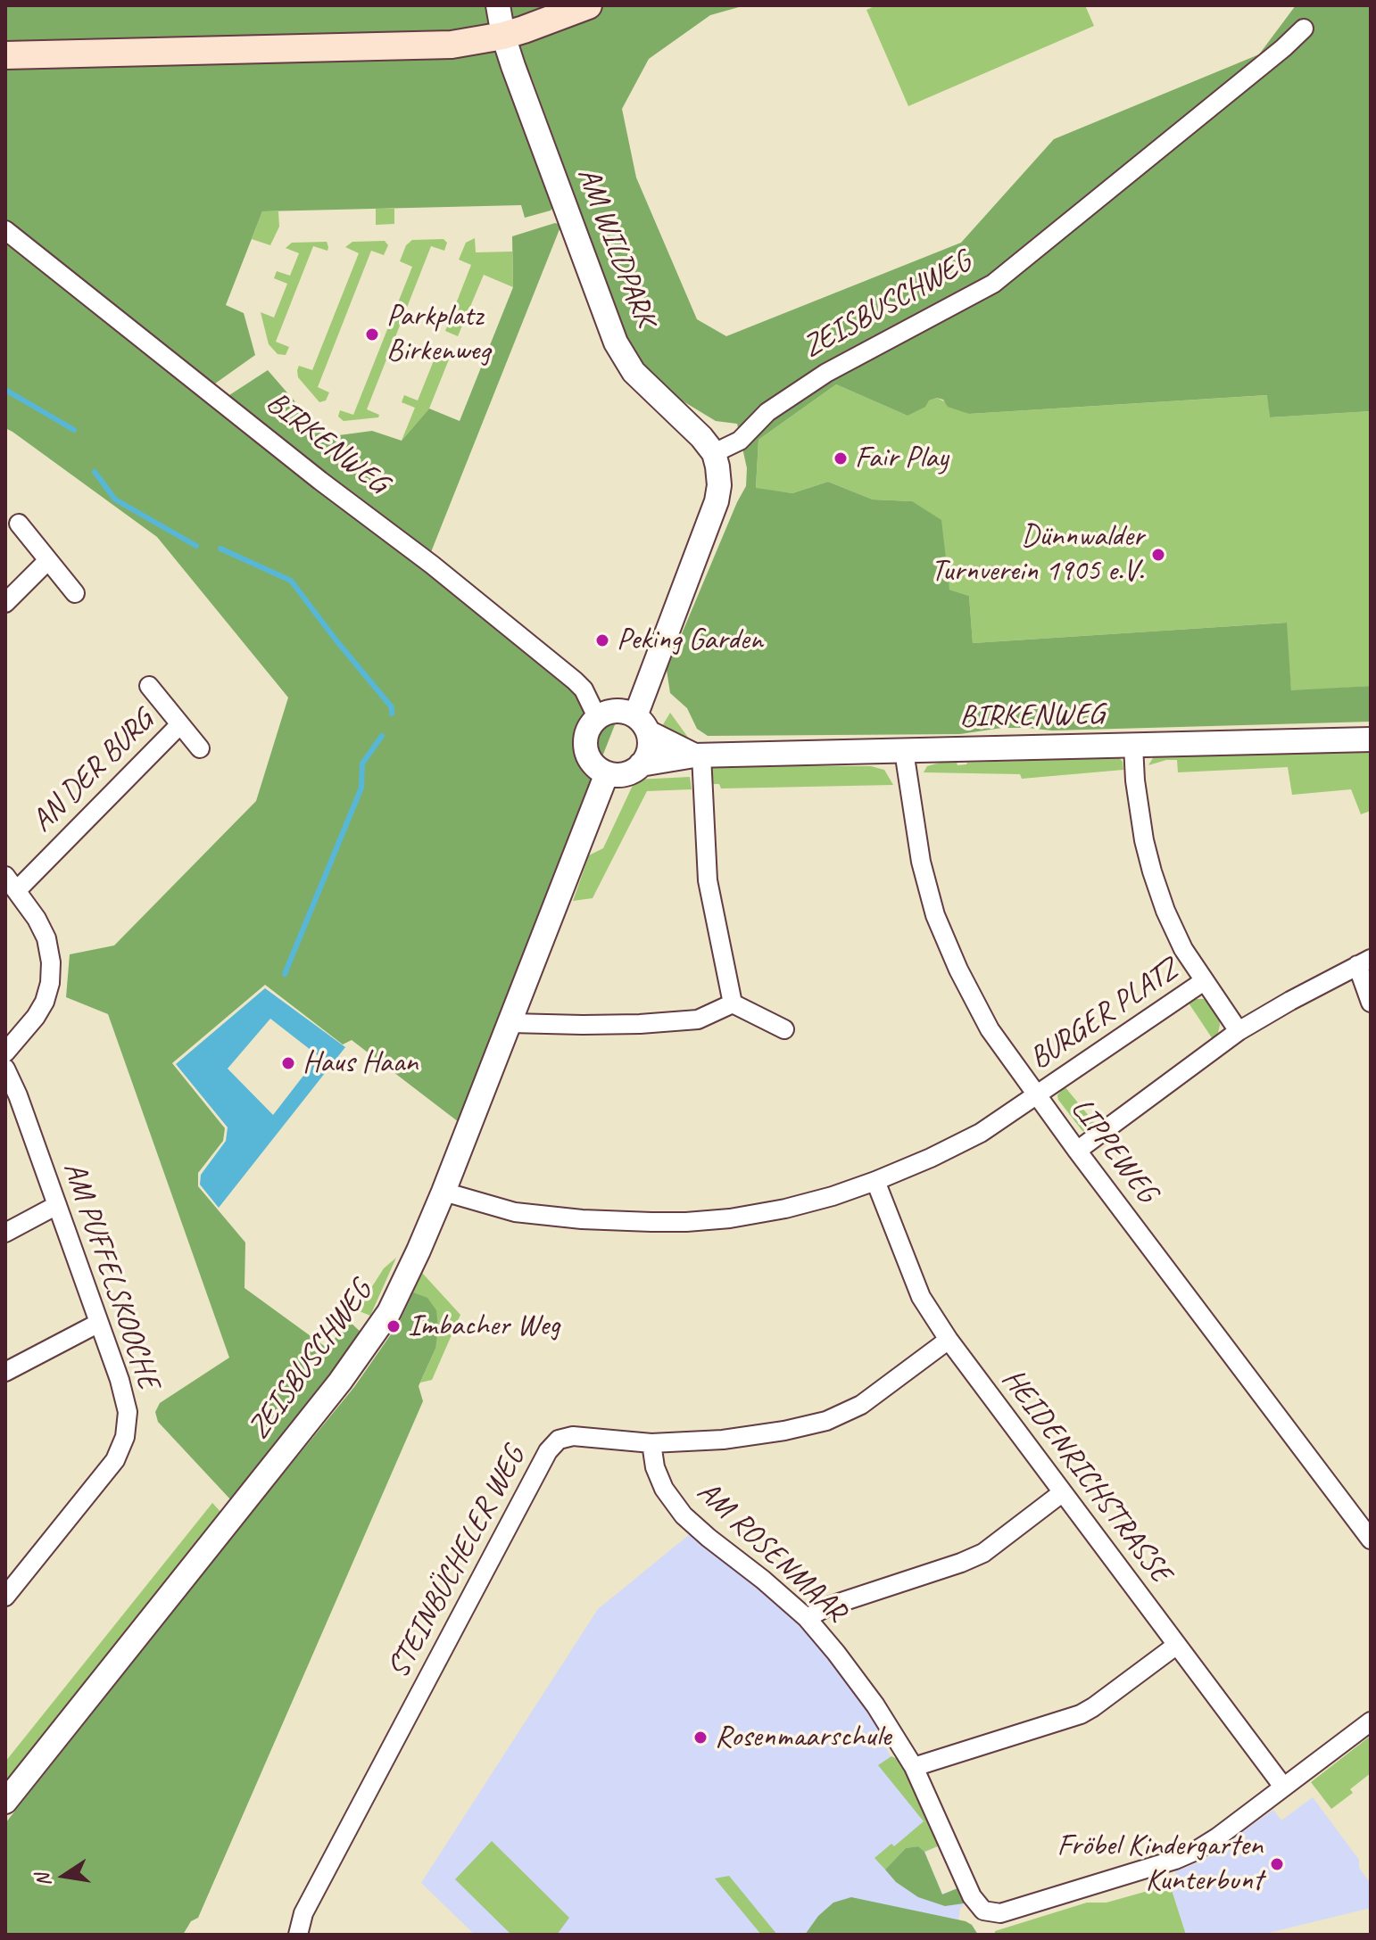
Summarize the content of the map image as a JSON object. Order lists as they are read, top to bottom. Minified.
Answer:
{"streets":{"street":["AM WILDPARK","ZEISBUSCHWEG","BIRKENWEG","AN DER BURG","BURGER PLATZ","LIPPEWEG","AM PUFFELSKOOCHE","HEIDENRICHSTRASSE","AM ROSENMAAR","STEINBÜCHELER WEG"]},"crossings":[["AM WILDPARK","ZEISBUSCHWEG"],["ZEISBUSCHWEG","BIRKENWEG"],["BIRKENWEG","LIPPEWEG"],["BURGER PLATZ","LIPPEWEG"],["HEIDENRICHSTRASSE","AM ROSENMAAR"],["HEIDENRICHSTRASSE","STEINBÜCHELER WEG"],["AM ROSENMAAR","STEINBÜCHELER WEG"]],"places":["Parkplatz Birkenweg","Fair Play","Dünnwalder Turnverein 1905 e.V.","Peking Garden","Haus Haan","Imbacher Weg","Rosenmaarschule","Fröbel Kindergarten Kunterbunt"],"north":"left"}
